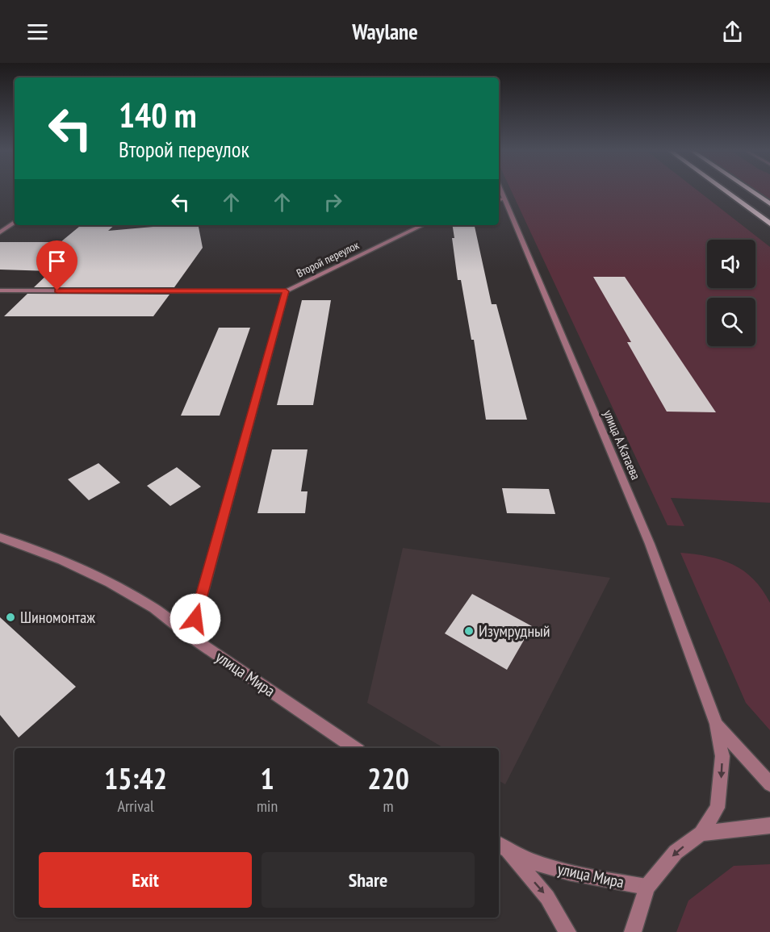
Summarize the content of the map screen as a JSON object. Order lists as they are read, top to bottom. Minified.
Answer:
{"streets":{"street":["Второй переулок","улица А.Катаева","улица Мира"]},"places":["Шиномонтаж","Изумрудный"],"page":{"header":"Waylane","turn":["140 m","Второй переулок"],"eta":["15:42","Arrival","1","min","220","m"],"buttons":["Exit","Share"]}}
